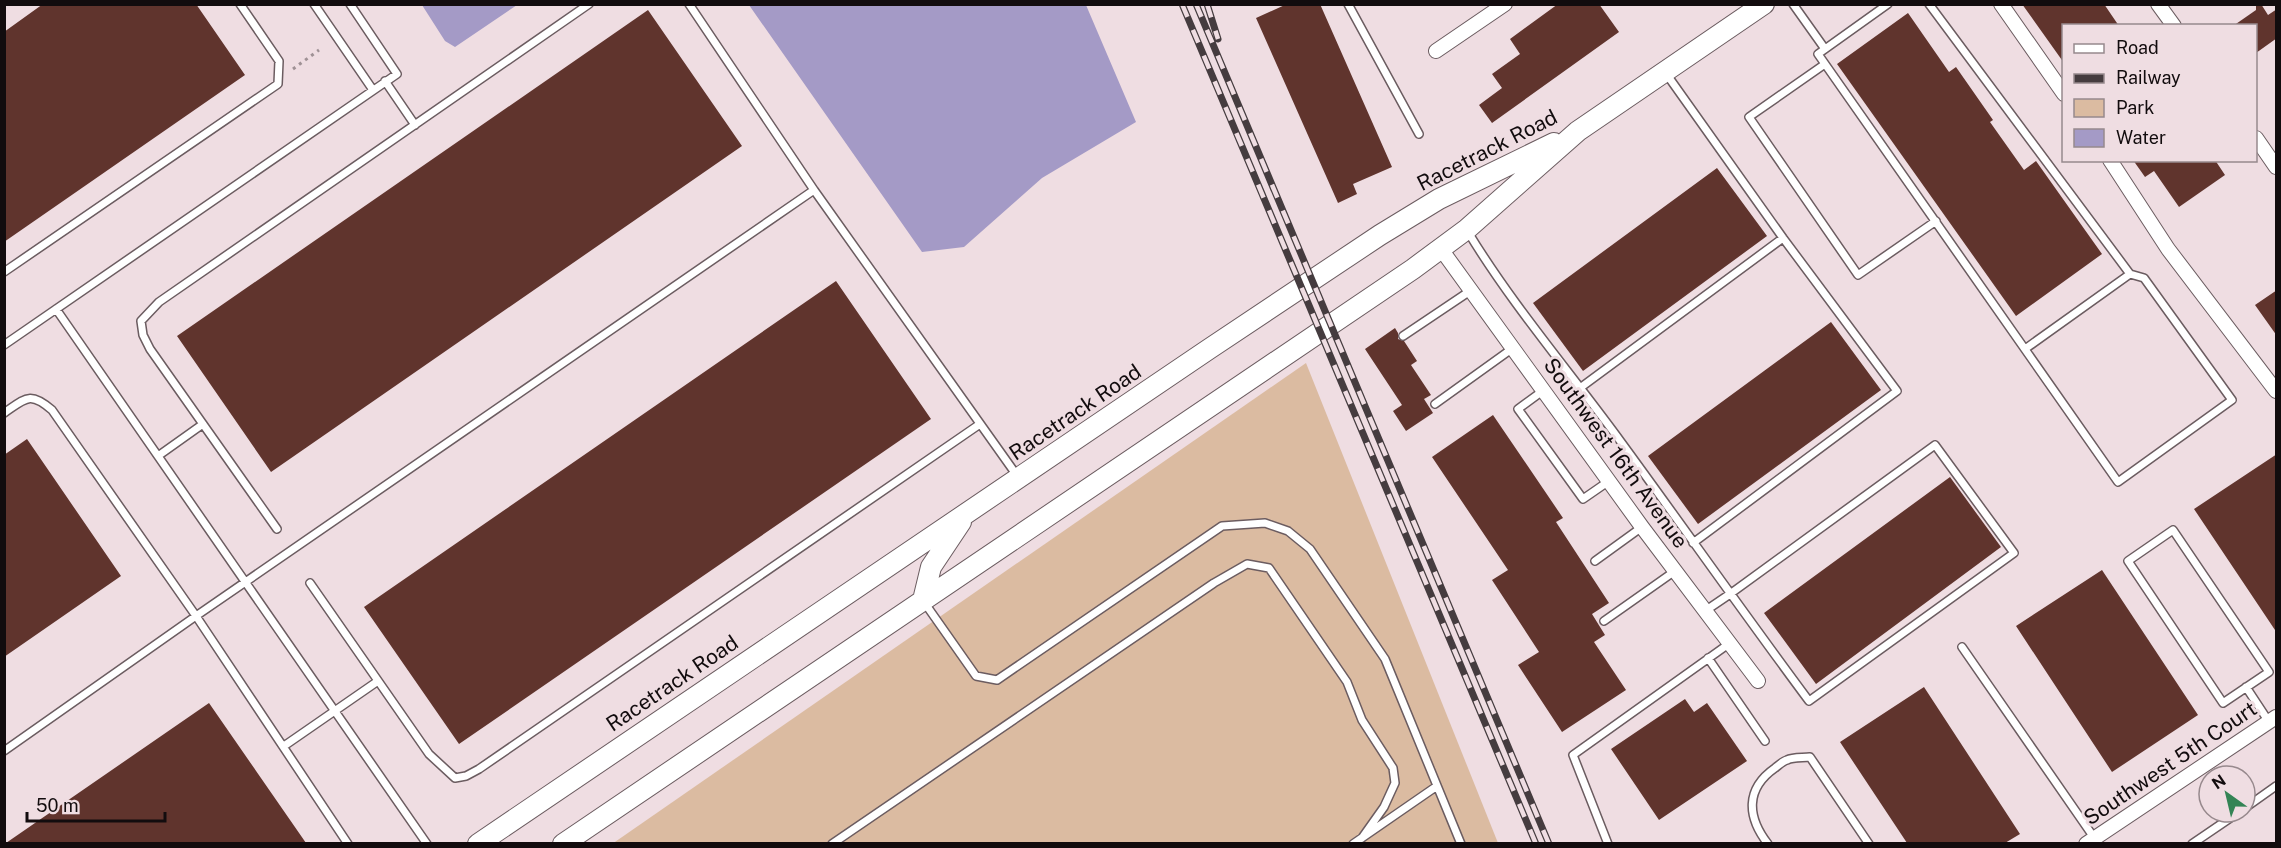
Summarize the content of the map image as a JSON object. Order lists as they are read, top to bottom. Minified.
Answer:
{"streets":{"street":["Racetrack Road","Southwest 16th Avenue","Southwest 5th Court"]},"crossings":[["Racetrack Road","Southwest 16th Avenue"]],"legend":["Road","Railway","Park","Water"],"scale_bar":"50 m","north":"top left"}
